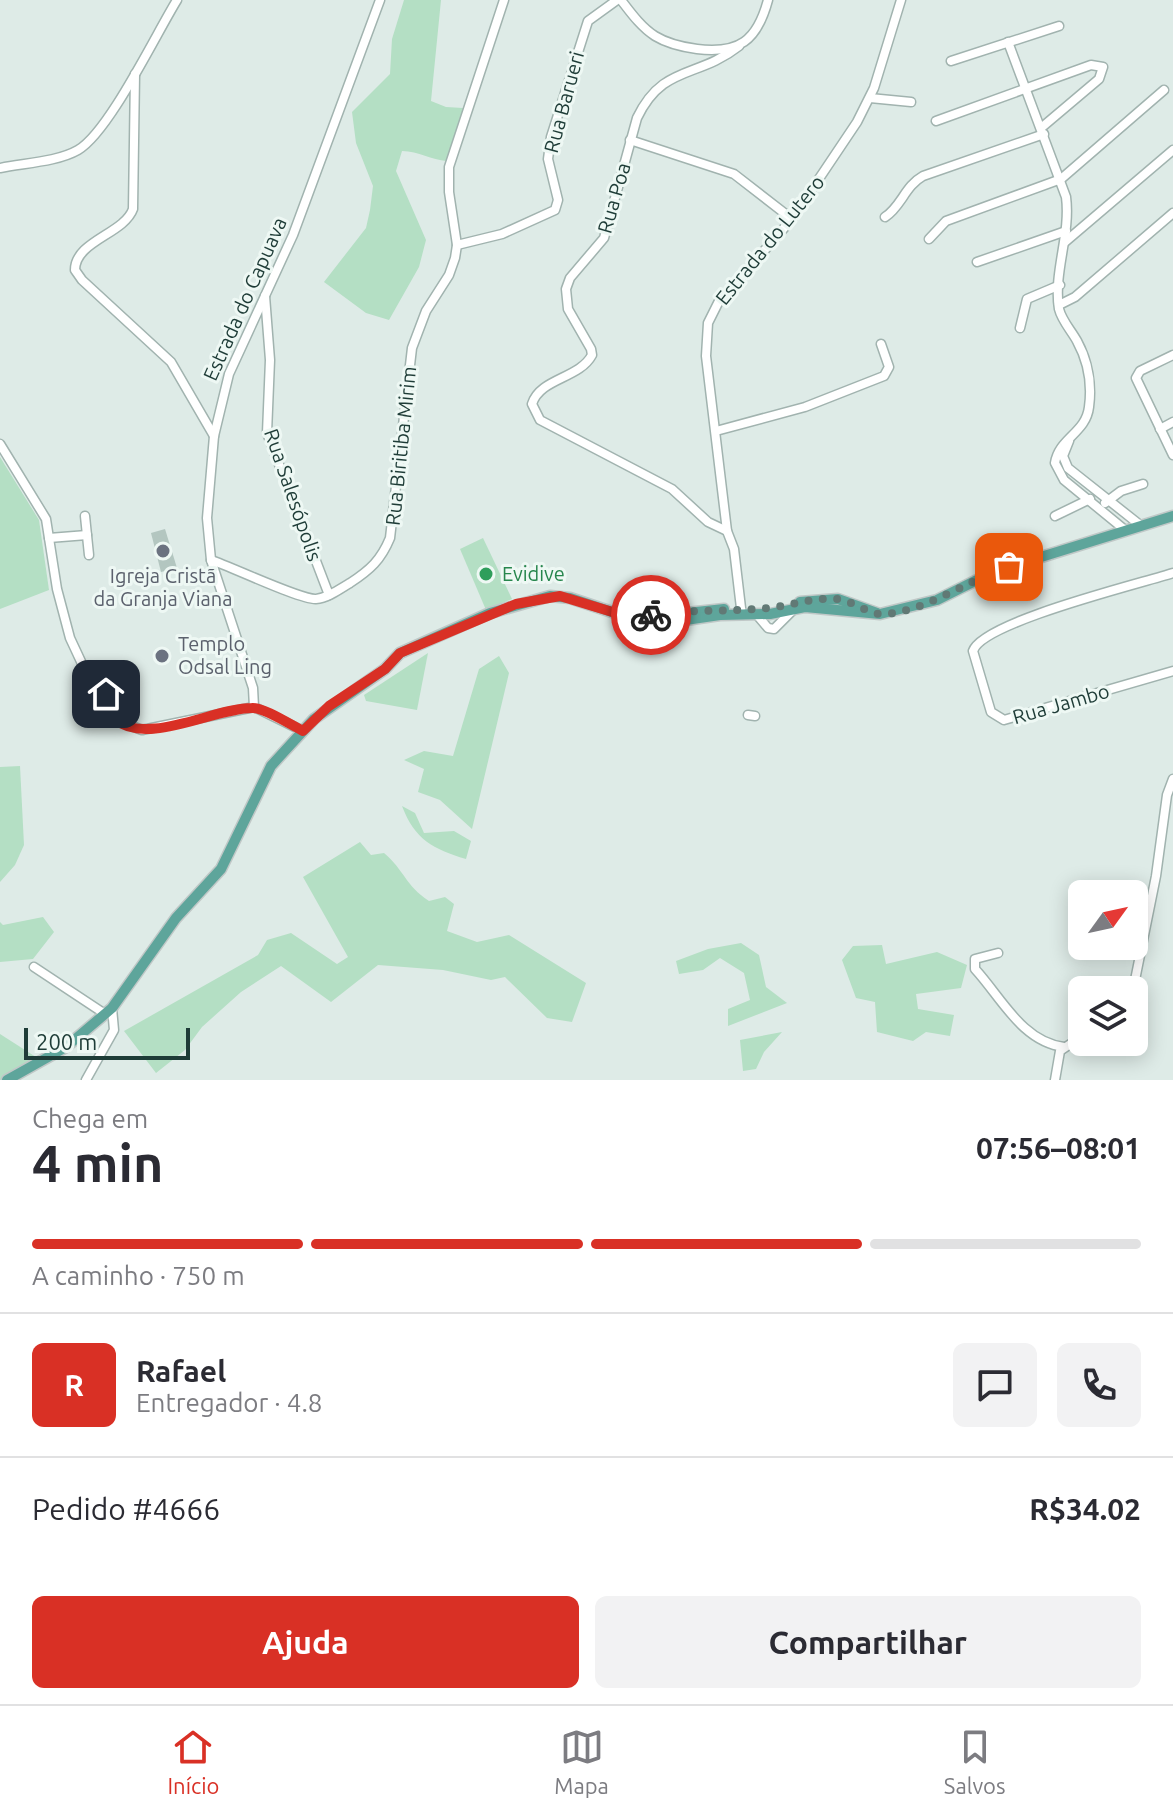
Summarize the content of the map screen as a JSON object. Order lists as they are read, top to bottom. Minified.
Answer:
{"streets":{"street":["Rua Barueri","Rua Poa","Estrada do Lutero","Estrada do Capuava","Rua Biritiba Mirim","Rua Salesópolis","Rua Jambo"]},"crossings":[["Rua Barueri","Rua Biritiba Mirim"],["Rua Poa","Estrada do Lutero"],["Estrada do Capuava","Rua Salesópolis"],["Rua Biritiba Mirim","Rua Salesópolis"]],"places":["Igreja Cristã da Granja Viana","Evidive","Templo Odsal Ling"],"scale_bar":"200 m","north":"top right","page":{"scale":"200 m","heading":["4 min","Chega em","07:56–08:01"],"panel":["Rafael","Entregador · 4.8","Pedido #4666","R$34.02"],"bar":"A caminho · 750 m","round":"R","buttons":["Ajuda","Compartilhar"],"tabs":["Início","Mapa","Salvos"]}}
